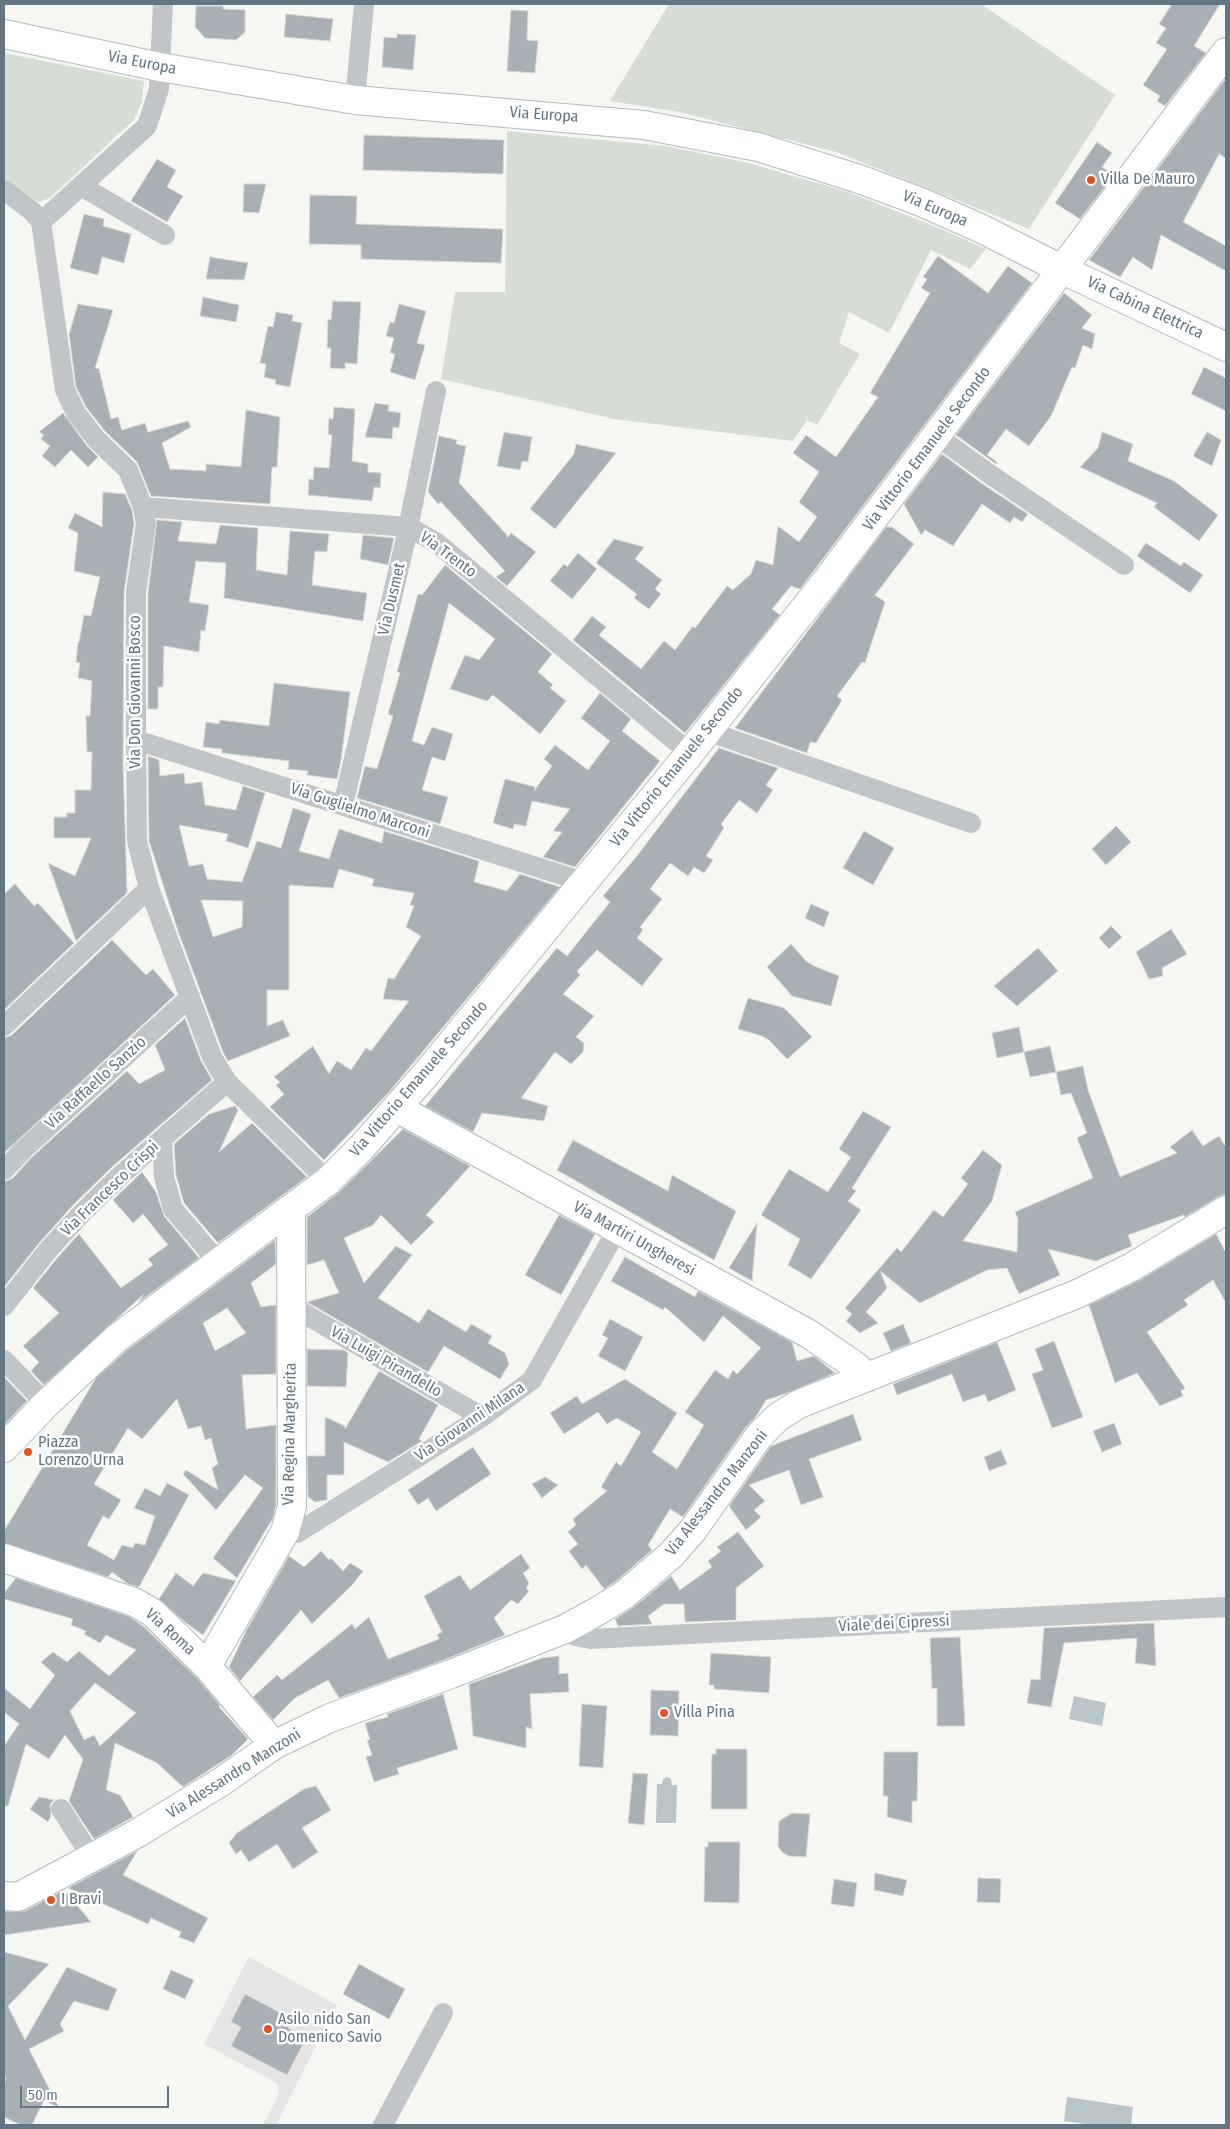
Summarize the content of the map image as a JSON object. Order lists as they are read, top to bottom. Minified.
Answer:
{"streets":{"street":["Via Europa","Via Cabina Elettrica","Via Vittorio Emanuele Secondo","Via Trento","Via Dusmet","Via Don Giovanni Bosco","Via Guglielmo Marconi","Via Raffaello Sanzio","Via Francesco Crispi","Via Martiri Ungheresi","Via Luigi Pirandello","Via Giovanni Milana","Via Regina Margherita","Via Alessandro Manzoni","Viale dei Cipressi","Via Roma"]},"crossings":[["Via Europa","Via Cabina Elettrica"],["Via Europa","Via Vittorio Emanuele Secondo"],["Via Cabina Elettrica","Via Vittorio Emanuele Secondo"],["Via Vittorio Emanuele Secondo","Via Trento"],["Via Vittorio Emanuele Secondo","Via Don Giovanni Bosco"],["Via Vittorio Emanuele Secondo","Via Guglielmo Marconi"],["Via Vittorio Emanuele Secondo","Via Martiri Ungheresi"],["Via Vittorio Emanuele Secondo","Via Regina Margherita"],["Via Trento","Via Dusmet"],["Via Trento","Via Don Giovanni Bosco"],["Via Dusmet","Via Guglielmo Marconi"],["Via Don Giovanni Bosco","Via Guglielmo Marconi"],["Via Don Giovanni Bosco","Via Raffaello Sanzio"],["Via Don Giovanni Bosco","Via Francesco Crispi"],["Via Martiri Ungheresi","Via Giovanni Milana"],["Via Martiri Ungheresi","Via Alessandro Manzoni"],["Via Luigi Pirandello","Via Giovanni Milana"],["Via Luigi Pirandello","Via Regina Margherita"],["Via Giovanni Milana","Via Regina Margherita"],["Via Regina Margherita","Via Roma"],["Via Alessandro Manzoni","Viale dei Cipressi"],["Via Alessandro Manzoni","Via Roma"]],"places":["Villa De Mauro","Piazza Lorenzo Urna","Villa Pina","I Bravi","Asilo nido San Domenico Savio"],"scale_bar":"50 m"}
